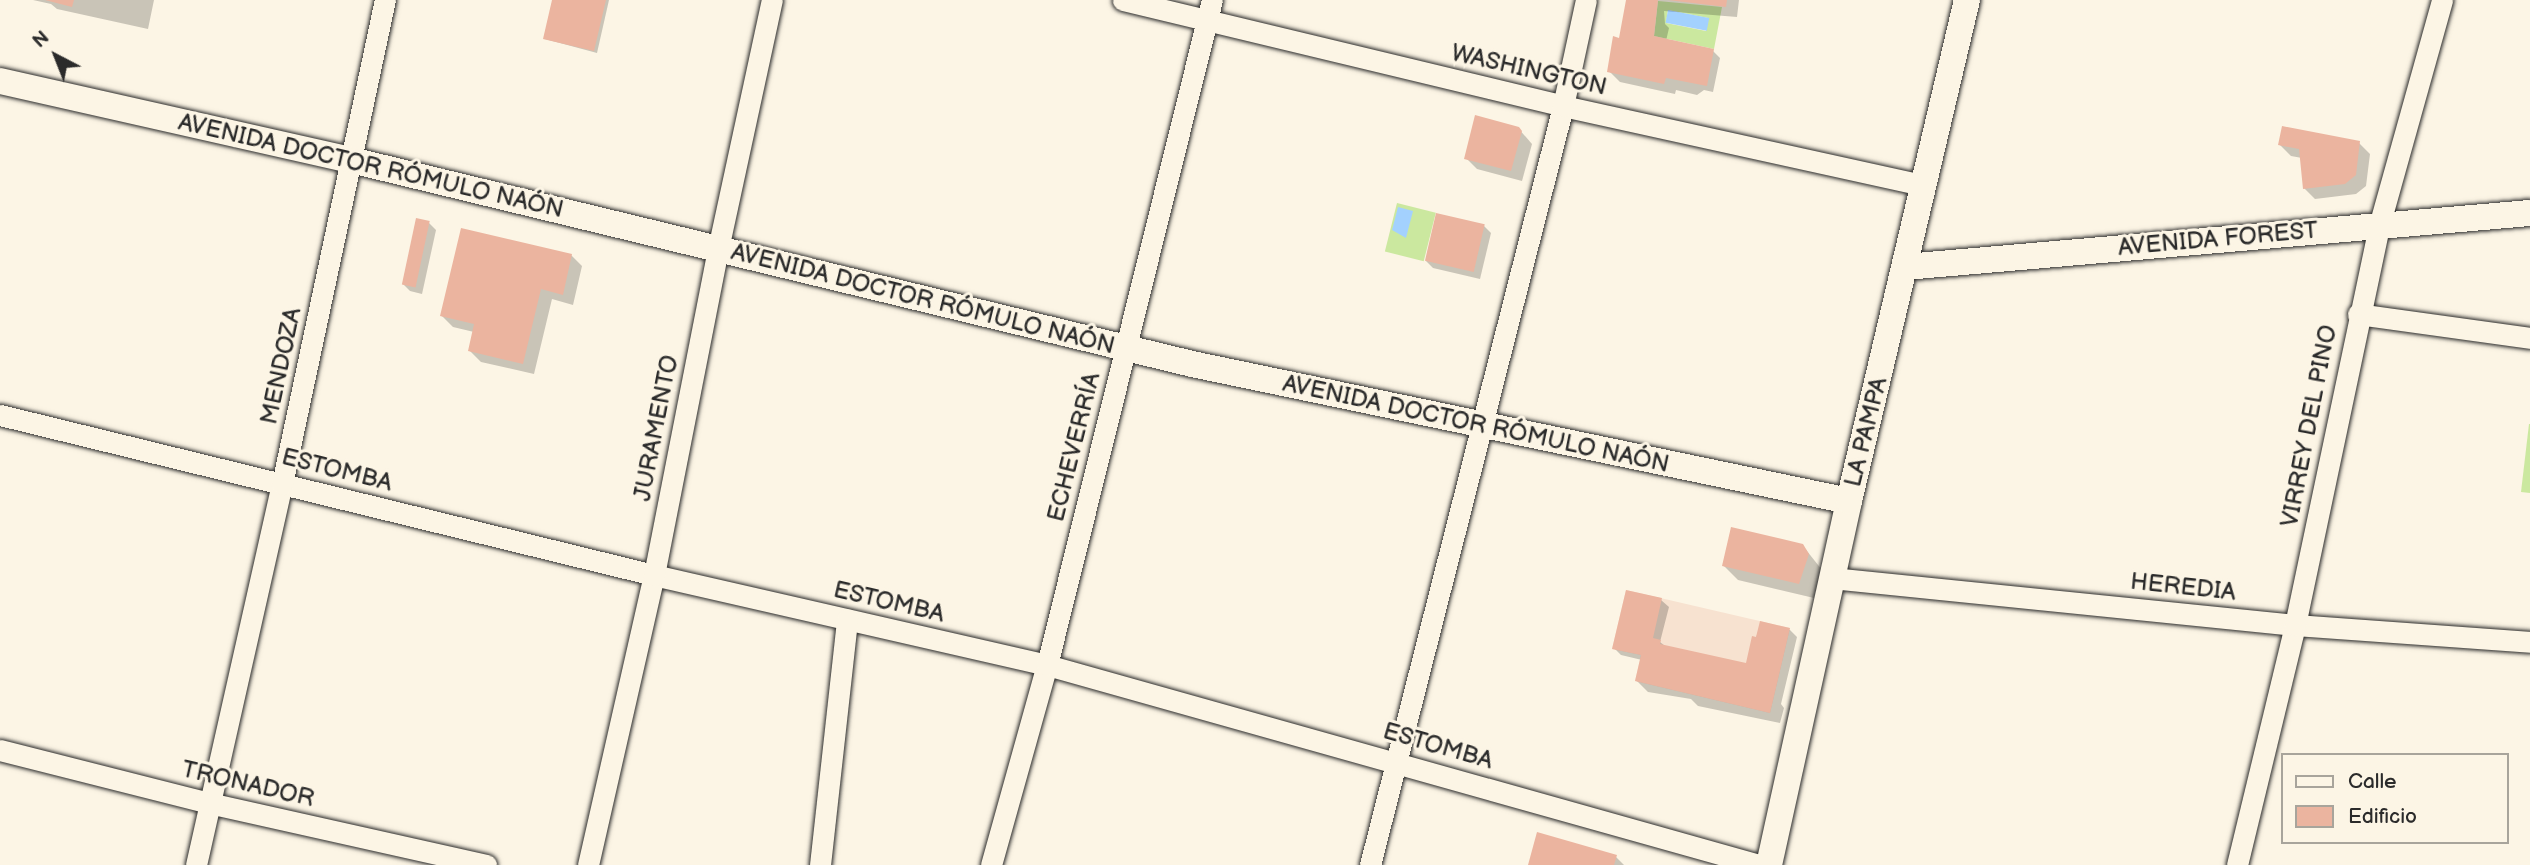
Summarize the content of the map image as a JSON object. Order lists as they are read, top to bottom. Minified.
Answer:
{"streets":{"street":["WASHINGTON","AVENIDA DOCTOR RÓMULO NAÓN","AVENIDA FOREST","MENDOZA","VIRREY DEL PINO","JURAMENTO","LA PAMPA","ECHEVERRÍA","ESTOMBA","HEREDIA","TRONADOR"]},"crossings":[["WASHINGTON","LA PAMPA"],["WASHINGTON","ECHEVERRÍA"],["AVENIDA DOCTOR RÓMULO NAÓN","MENDOZA"],["AVENIDA DOCTOR RÓMULO NAÓN","JURAMENTO"],["AVENIDA DOCTOR RÓMULO NAÓN","LA PAMPA"],["AVENIDA DOCTOR RÓMULO NAÓN","ECHEVERRÍA"],["AVENIDA FOREST","VIRREY DEL PINO"],["AVENIDA FOREST","LA PAMPA"],["MENDOZA","ESTOMBA"],["MENDOZA","TRONADOR"],["VIRREY DEL PINO","HEREDIA"],["JURAMENTO","ESTOMBA"],["LA PAMPA","HEREDIA"],["ECHEVERRÍA","ESTOMBA"]],"legend":["Calle","Edificio"],"north":"top left"}
